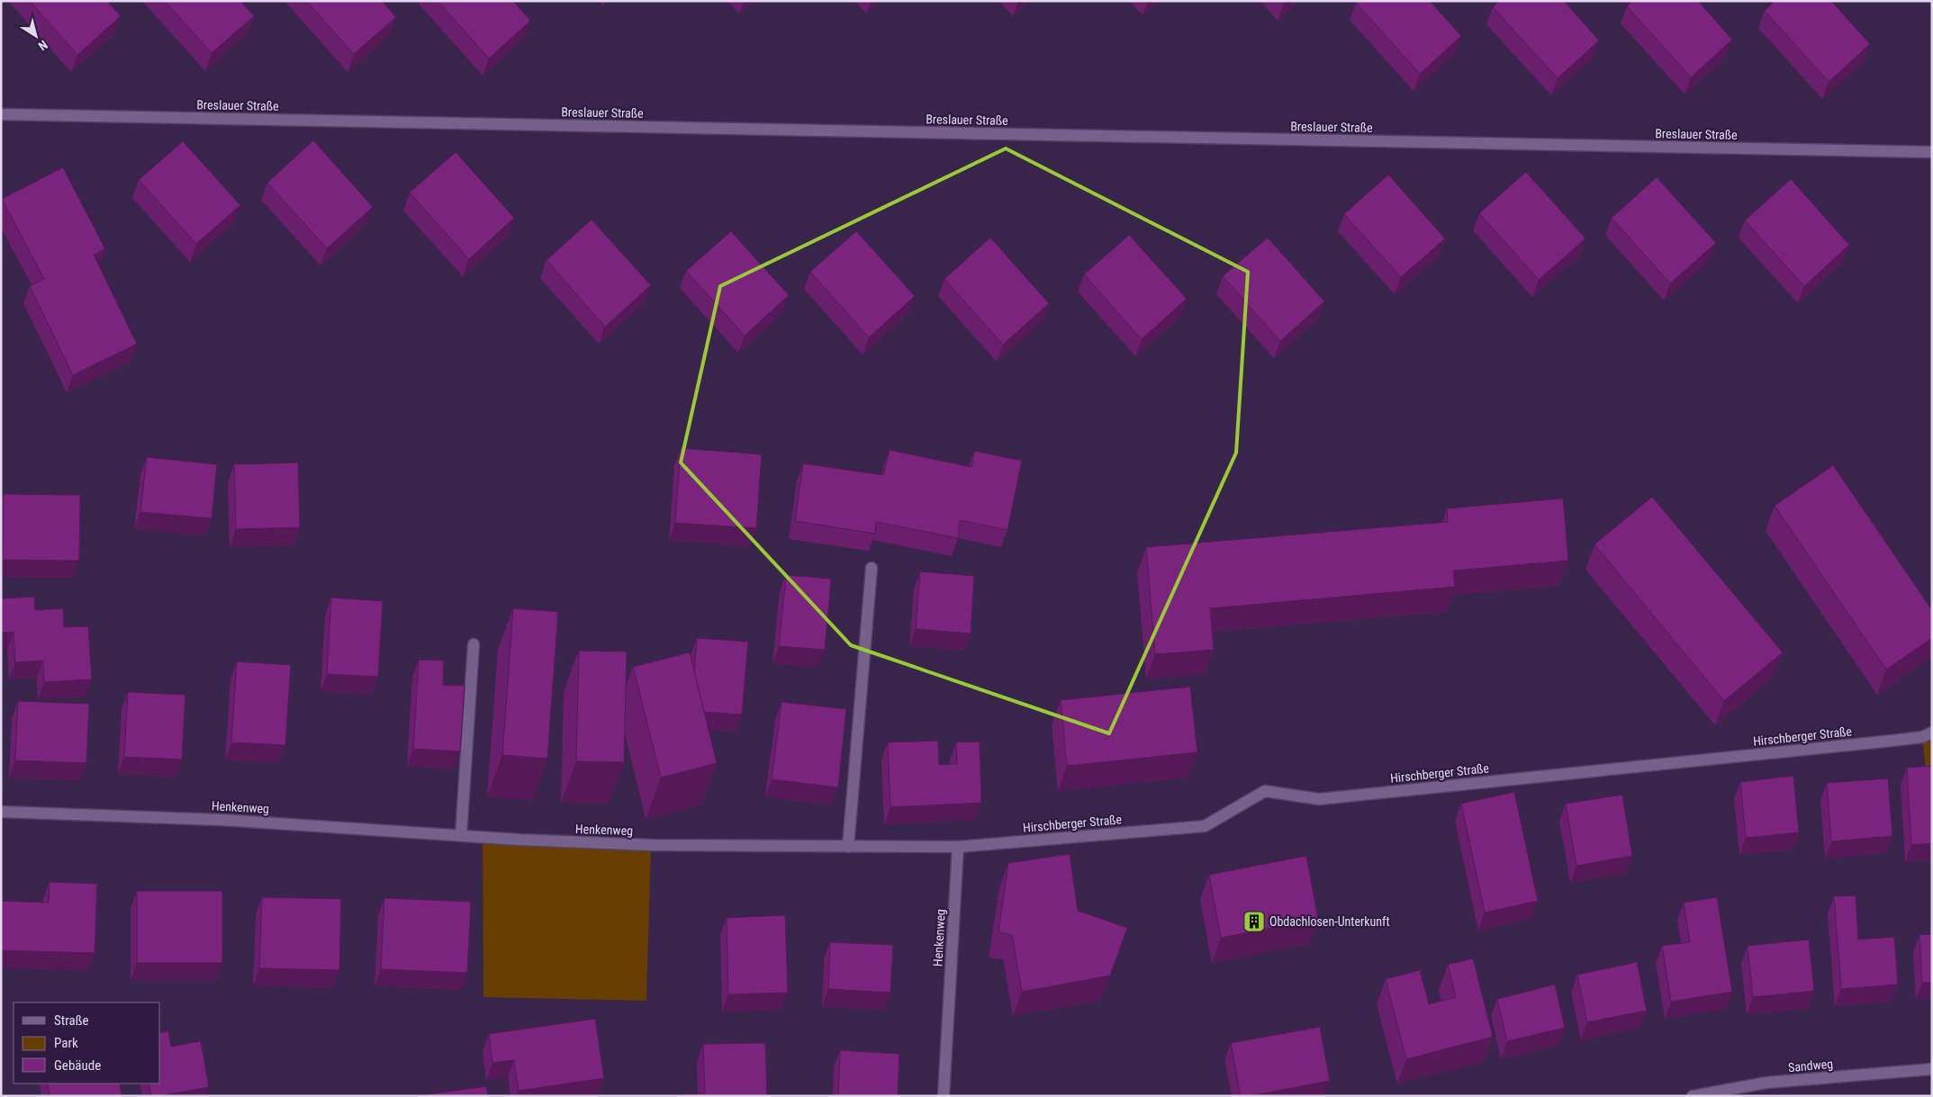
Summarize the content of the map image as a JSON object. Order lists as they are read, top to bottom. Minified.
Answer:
{"streets":{"street":["Breslauer Straße","Hirschberger Straße","Henkenweg","Sandweg"]},"crossings":[["Hirschberger Straße","Henkenweg"]],"places":{"building":["Obdachlosen-Unterkunft"]},"legend":["Straße","Park","Gebäude"],"north":"bottom right"}
